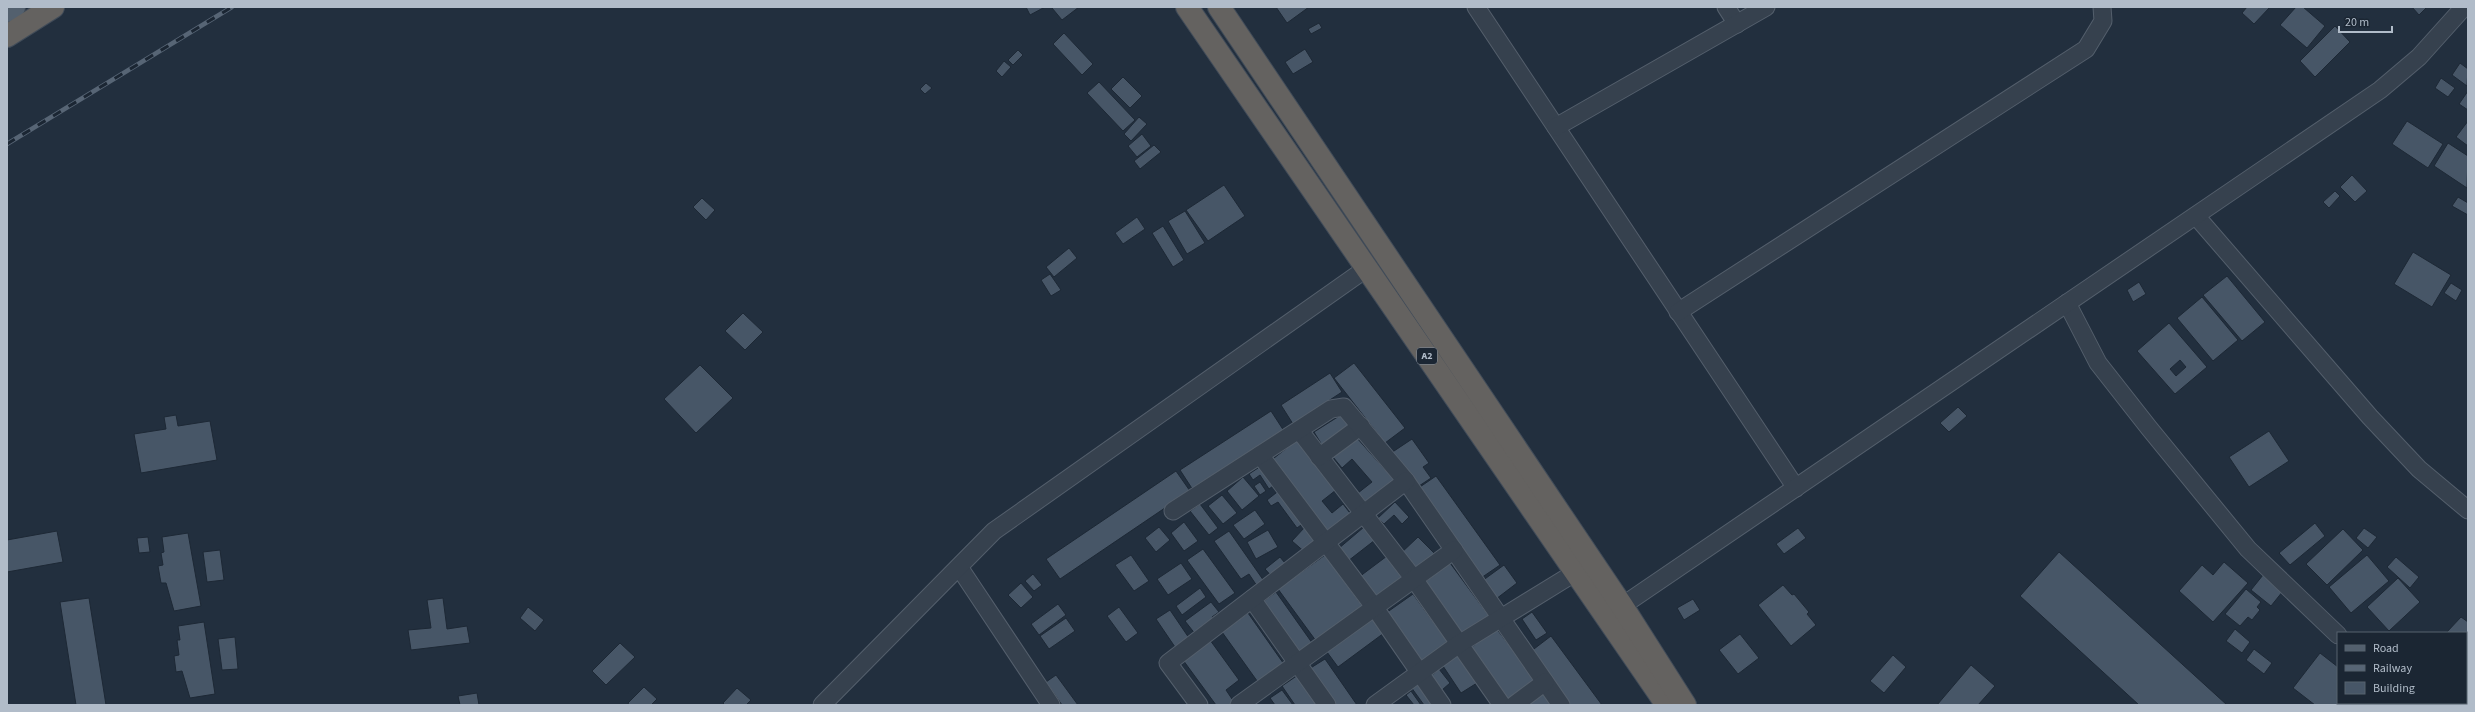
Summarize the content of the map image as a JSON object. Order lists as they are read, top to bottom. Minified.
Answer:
{"streets":{"highway":["A2"]},"legend":["Road","Railway","Building"],"scale_bar":"20 m"}
